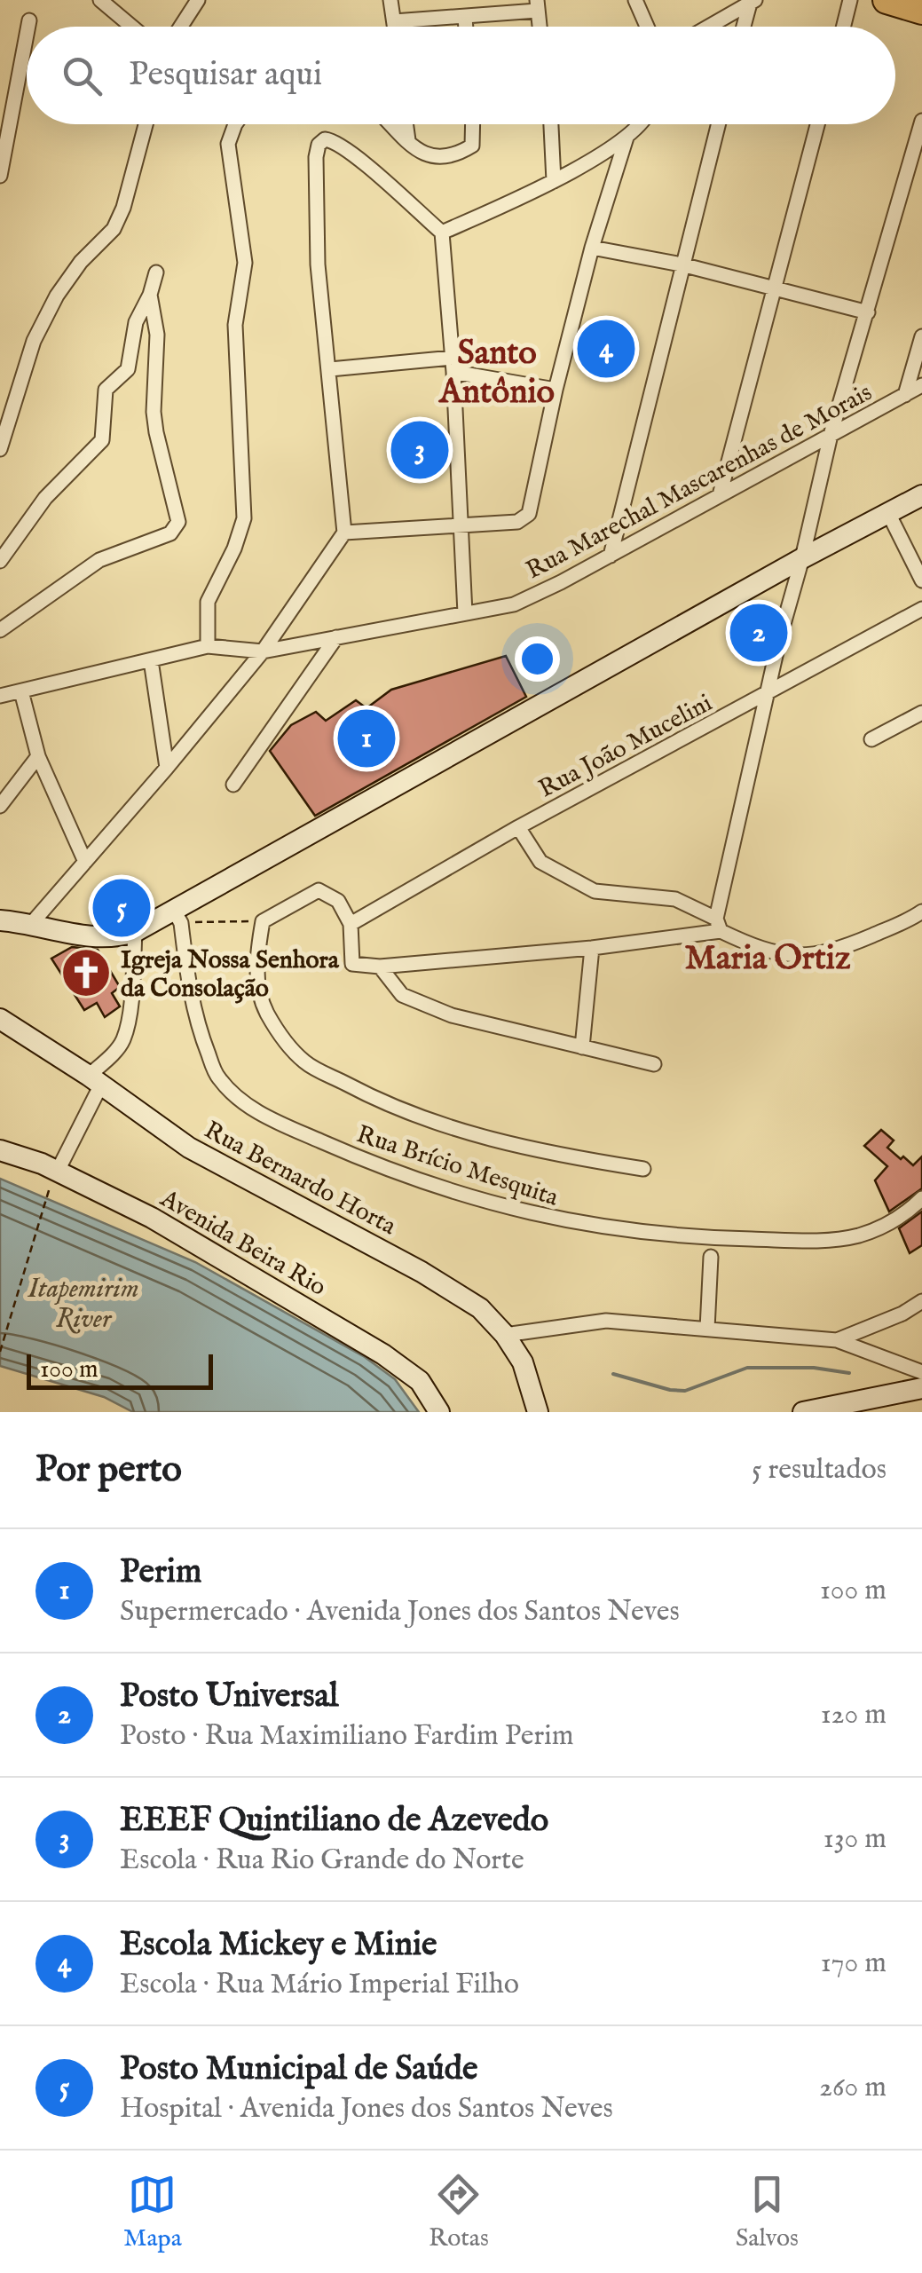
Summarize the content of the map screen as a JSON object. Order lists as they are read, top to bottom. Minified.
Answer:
{"streets":{"main road":["Rua Bernardo Horta","Avenida Beira Rio"],"street":["Rua Marechal Mascarenhas de Morais","Rua João Mucelini","Rua Brício Mesquita"]},"districts":["Santo Antônio","Maria Ortiz"],"water":["Itapemirim River"],"places":{"church":["Igreja Nossa Senhora da Consolação"]},"scale_bar":"100 m","page":{"search":"Pesquisar aqui","pins":["4","3","2","1","5"],"scale":"100 m","heading":["Por perto","5 resultados"],"list":[{"mark":"1","name":"Perim","note":"Supermercado · Avenida Jones dos Santos Neves","value":"100 m"},{"mark":"2","name":"Posto Universal","note":"Posto · Rua Maximiliano Fardim Perim","value":"120 m"},{"mark":"3","name":"EEEF Quintiliano de Azevedo","note":"Escola · Rua Rio Grande do Norte","value":"130 m"},{"mark":"4","name":"Escola Mickey e Minie","note":"Escola · Rua Mário Imperial Filho","value":"170 m"},{"mark":"5","name":"Posto Municipal de Saúde","note":"Hospital · Avenida Jones dos Santos Neves","value":"260 m"}],"nav":["Mapa","Rotas","Salvos"]}}
